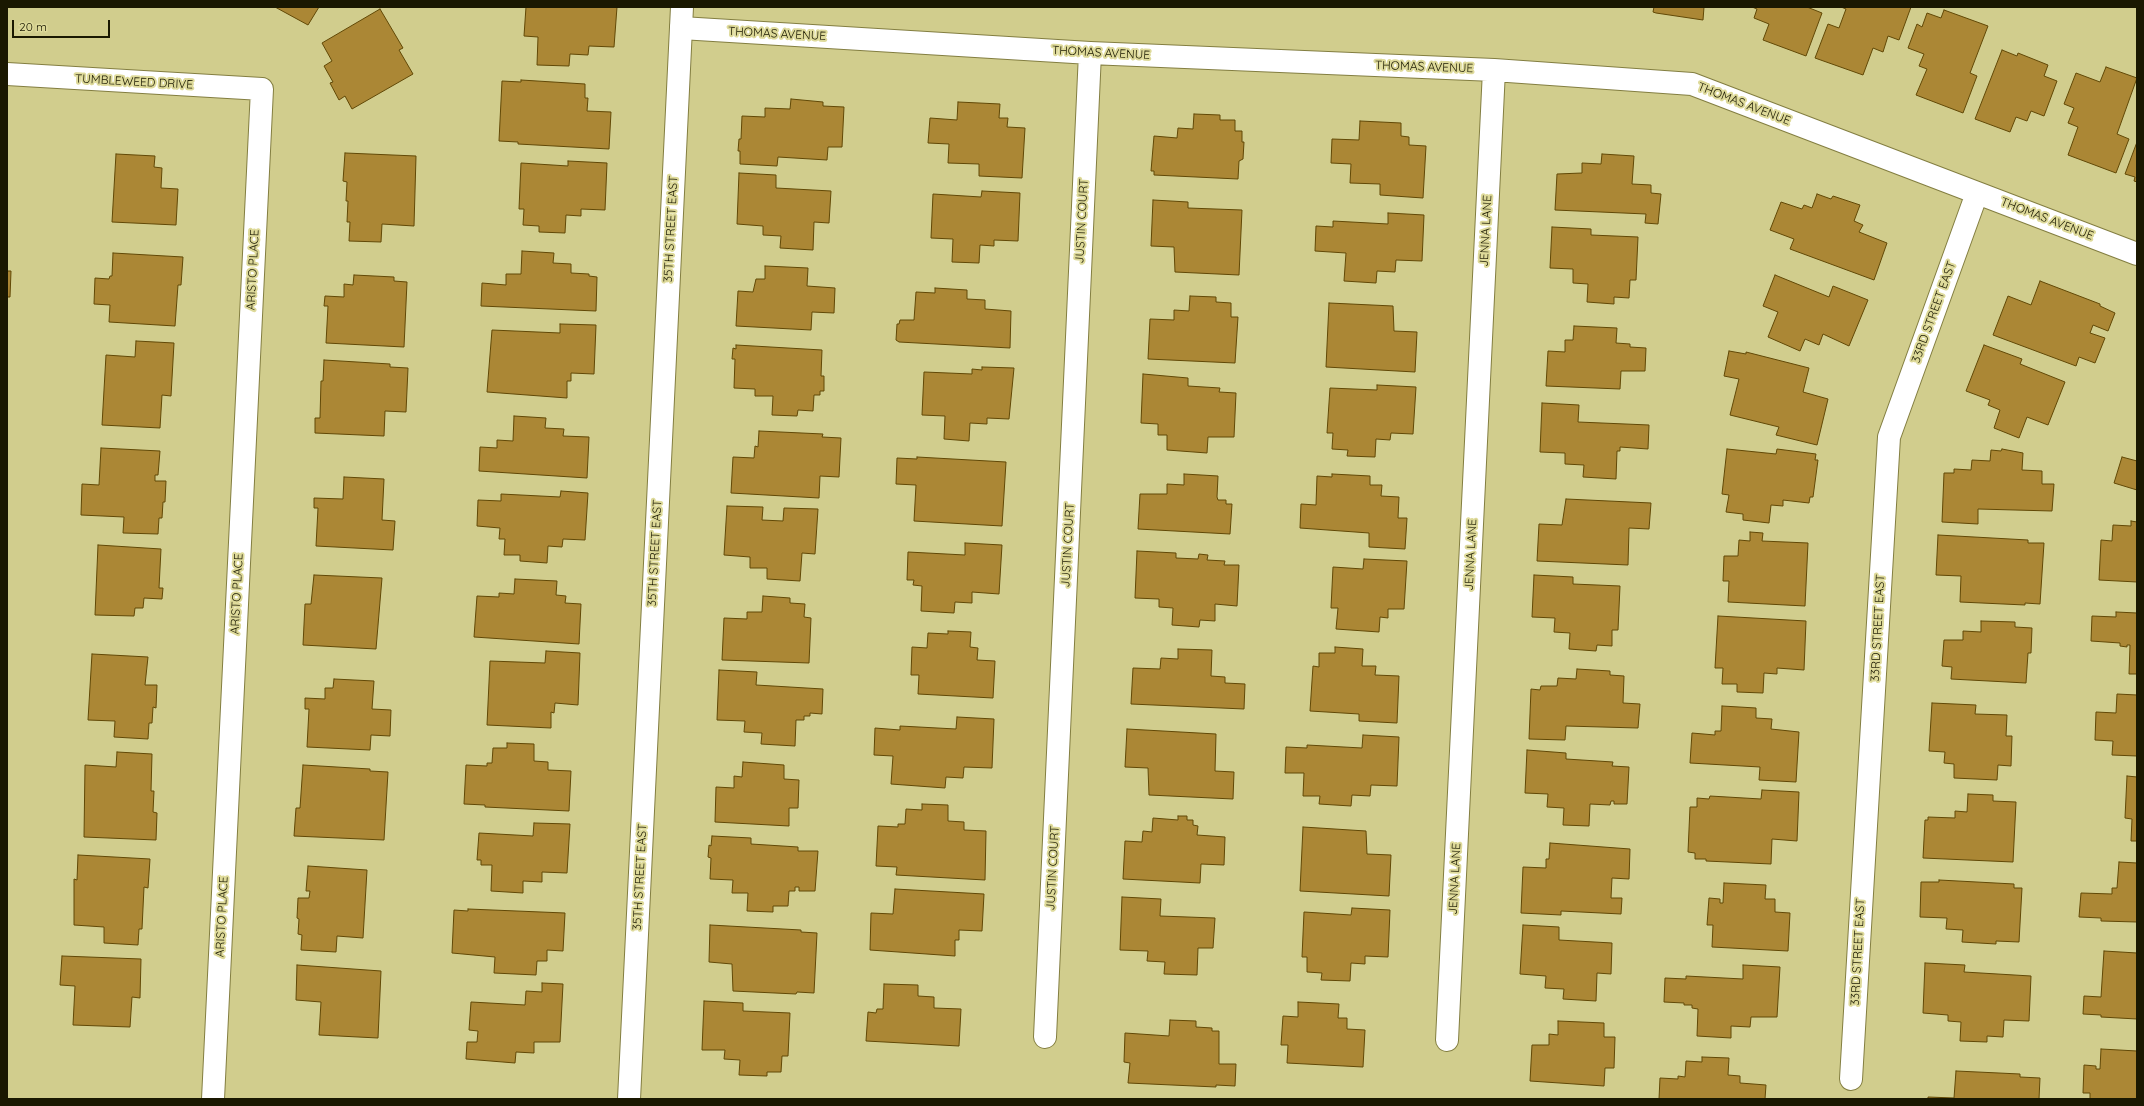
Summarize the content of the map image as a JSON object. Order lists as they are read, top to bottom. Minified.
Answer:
{"streets":{"street":["THOMAS AVENUE","TUMBLEWEED DRIVE","JUSTIN COURT","35TH STREET EAST","JENNA LANE","ARISTO PLACE","33RD STREET EAST"]},"crossings":[["THOMAS AVENUE","JUSTIN COURT"],["THOMAS AVENUE","35TH STREET EAST"],["THOMAS AVENUE","JENNA LANE"],["THOMAS AVENUE","33RD STREET EAST"],["TUMBLEWEED DRIVE","ARISTO PLACE"]],"scale_bar":"20 m"}
